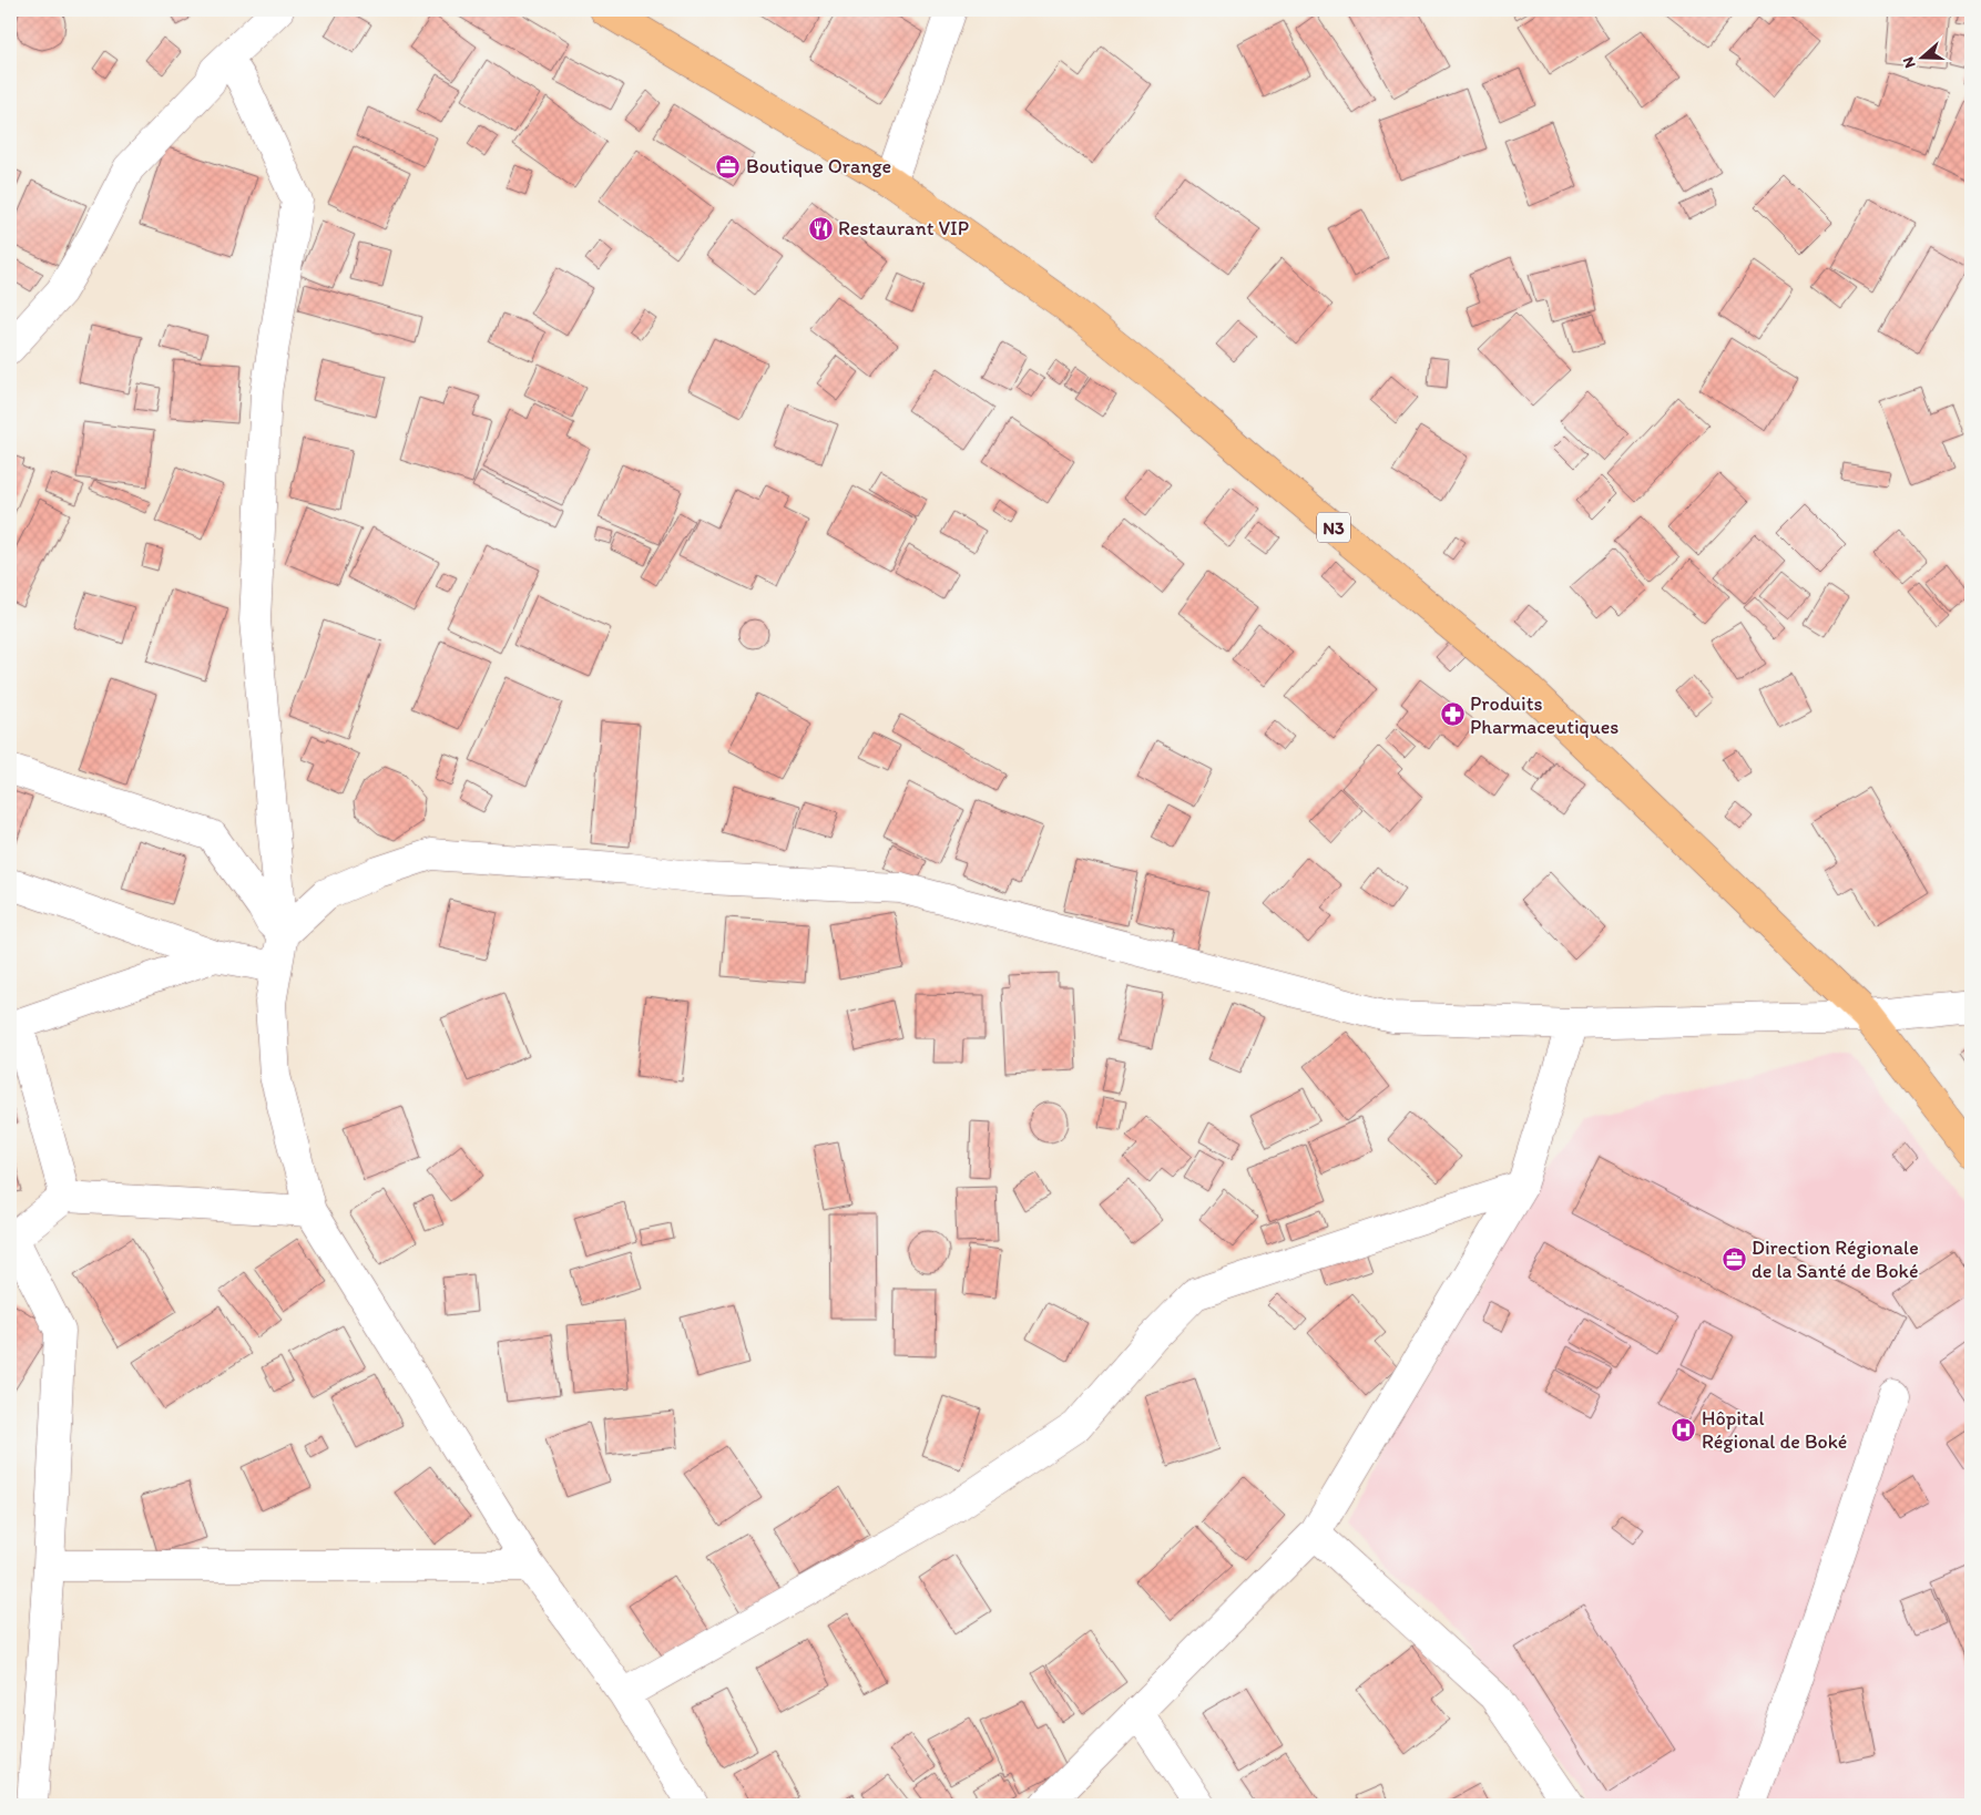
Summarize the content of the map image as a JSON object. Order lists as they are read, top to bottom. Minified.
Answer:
{"streets":{"highway":["N3"]},"places":{"office":["Boutique Orange","Direction Régionale de la Santé de Boké"],"restaurant":["Restaurant VIP"],"pharmacy":["Produits Pharmaceutiques"],"hospital":["Hôpital Régional de Boké"]},"north":"left"}
